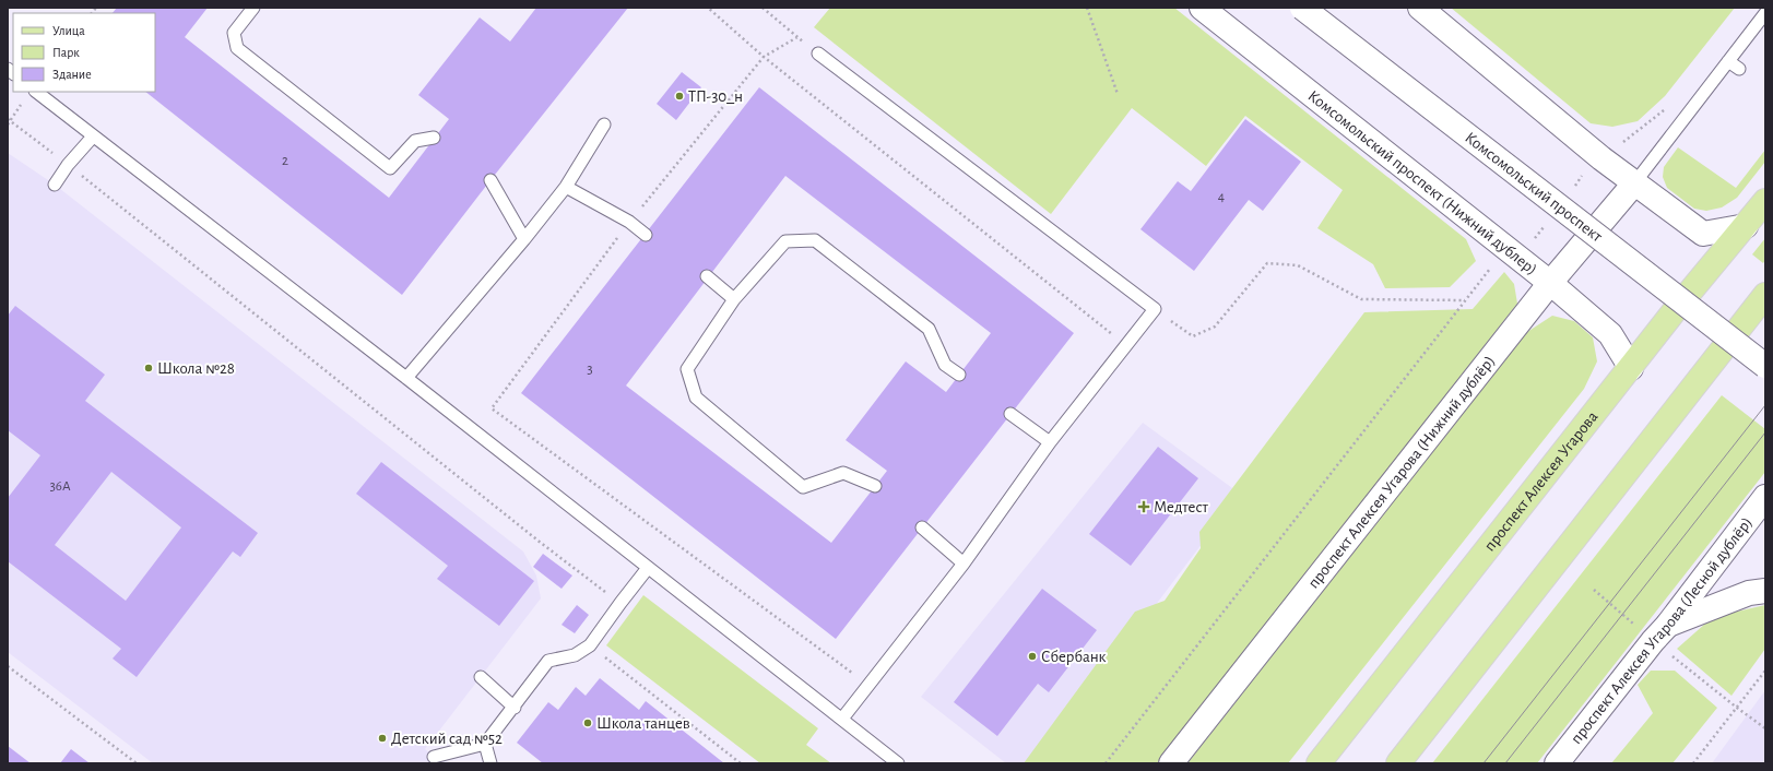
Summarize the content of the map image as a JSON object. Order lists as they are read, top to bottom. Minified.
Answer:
{"streets":{"main road":["проспект Алексея Угарова"],"street":["Комсомольский проспект (Нижний дублер)","Комсомольский проспект","проспект Алексея Угарова (Нижний дублёр)","проспект Алексея Угарова (Лесной дублёр)"]},"crossings":[["Комсомольский проспект (Нижний дублер)","проспект Алексея Угарова (Нижний дублёр)"],["Комсомольский проспект (Нижний дублер)","проспект Алексея Угарова"]],"places":{"other":["ТП-30_н","Школа №28","Сбербанк","Школа танцев","Детский сад №52"],"health":["Медтест"]},"house_numbers":["2","4","3","36А"],"legend":["Улица","Парк","Здание"]}
